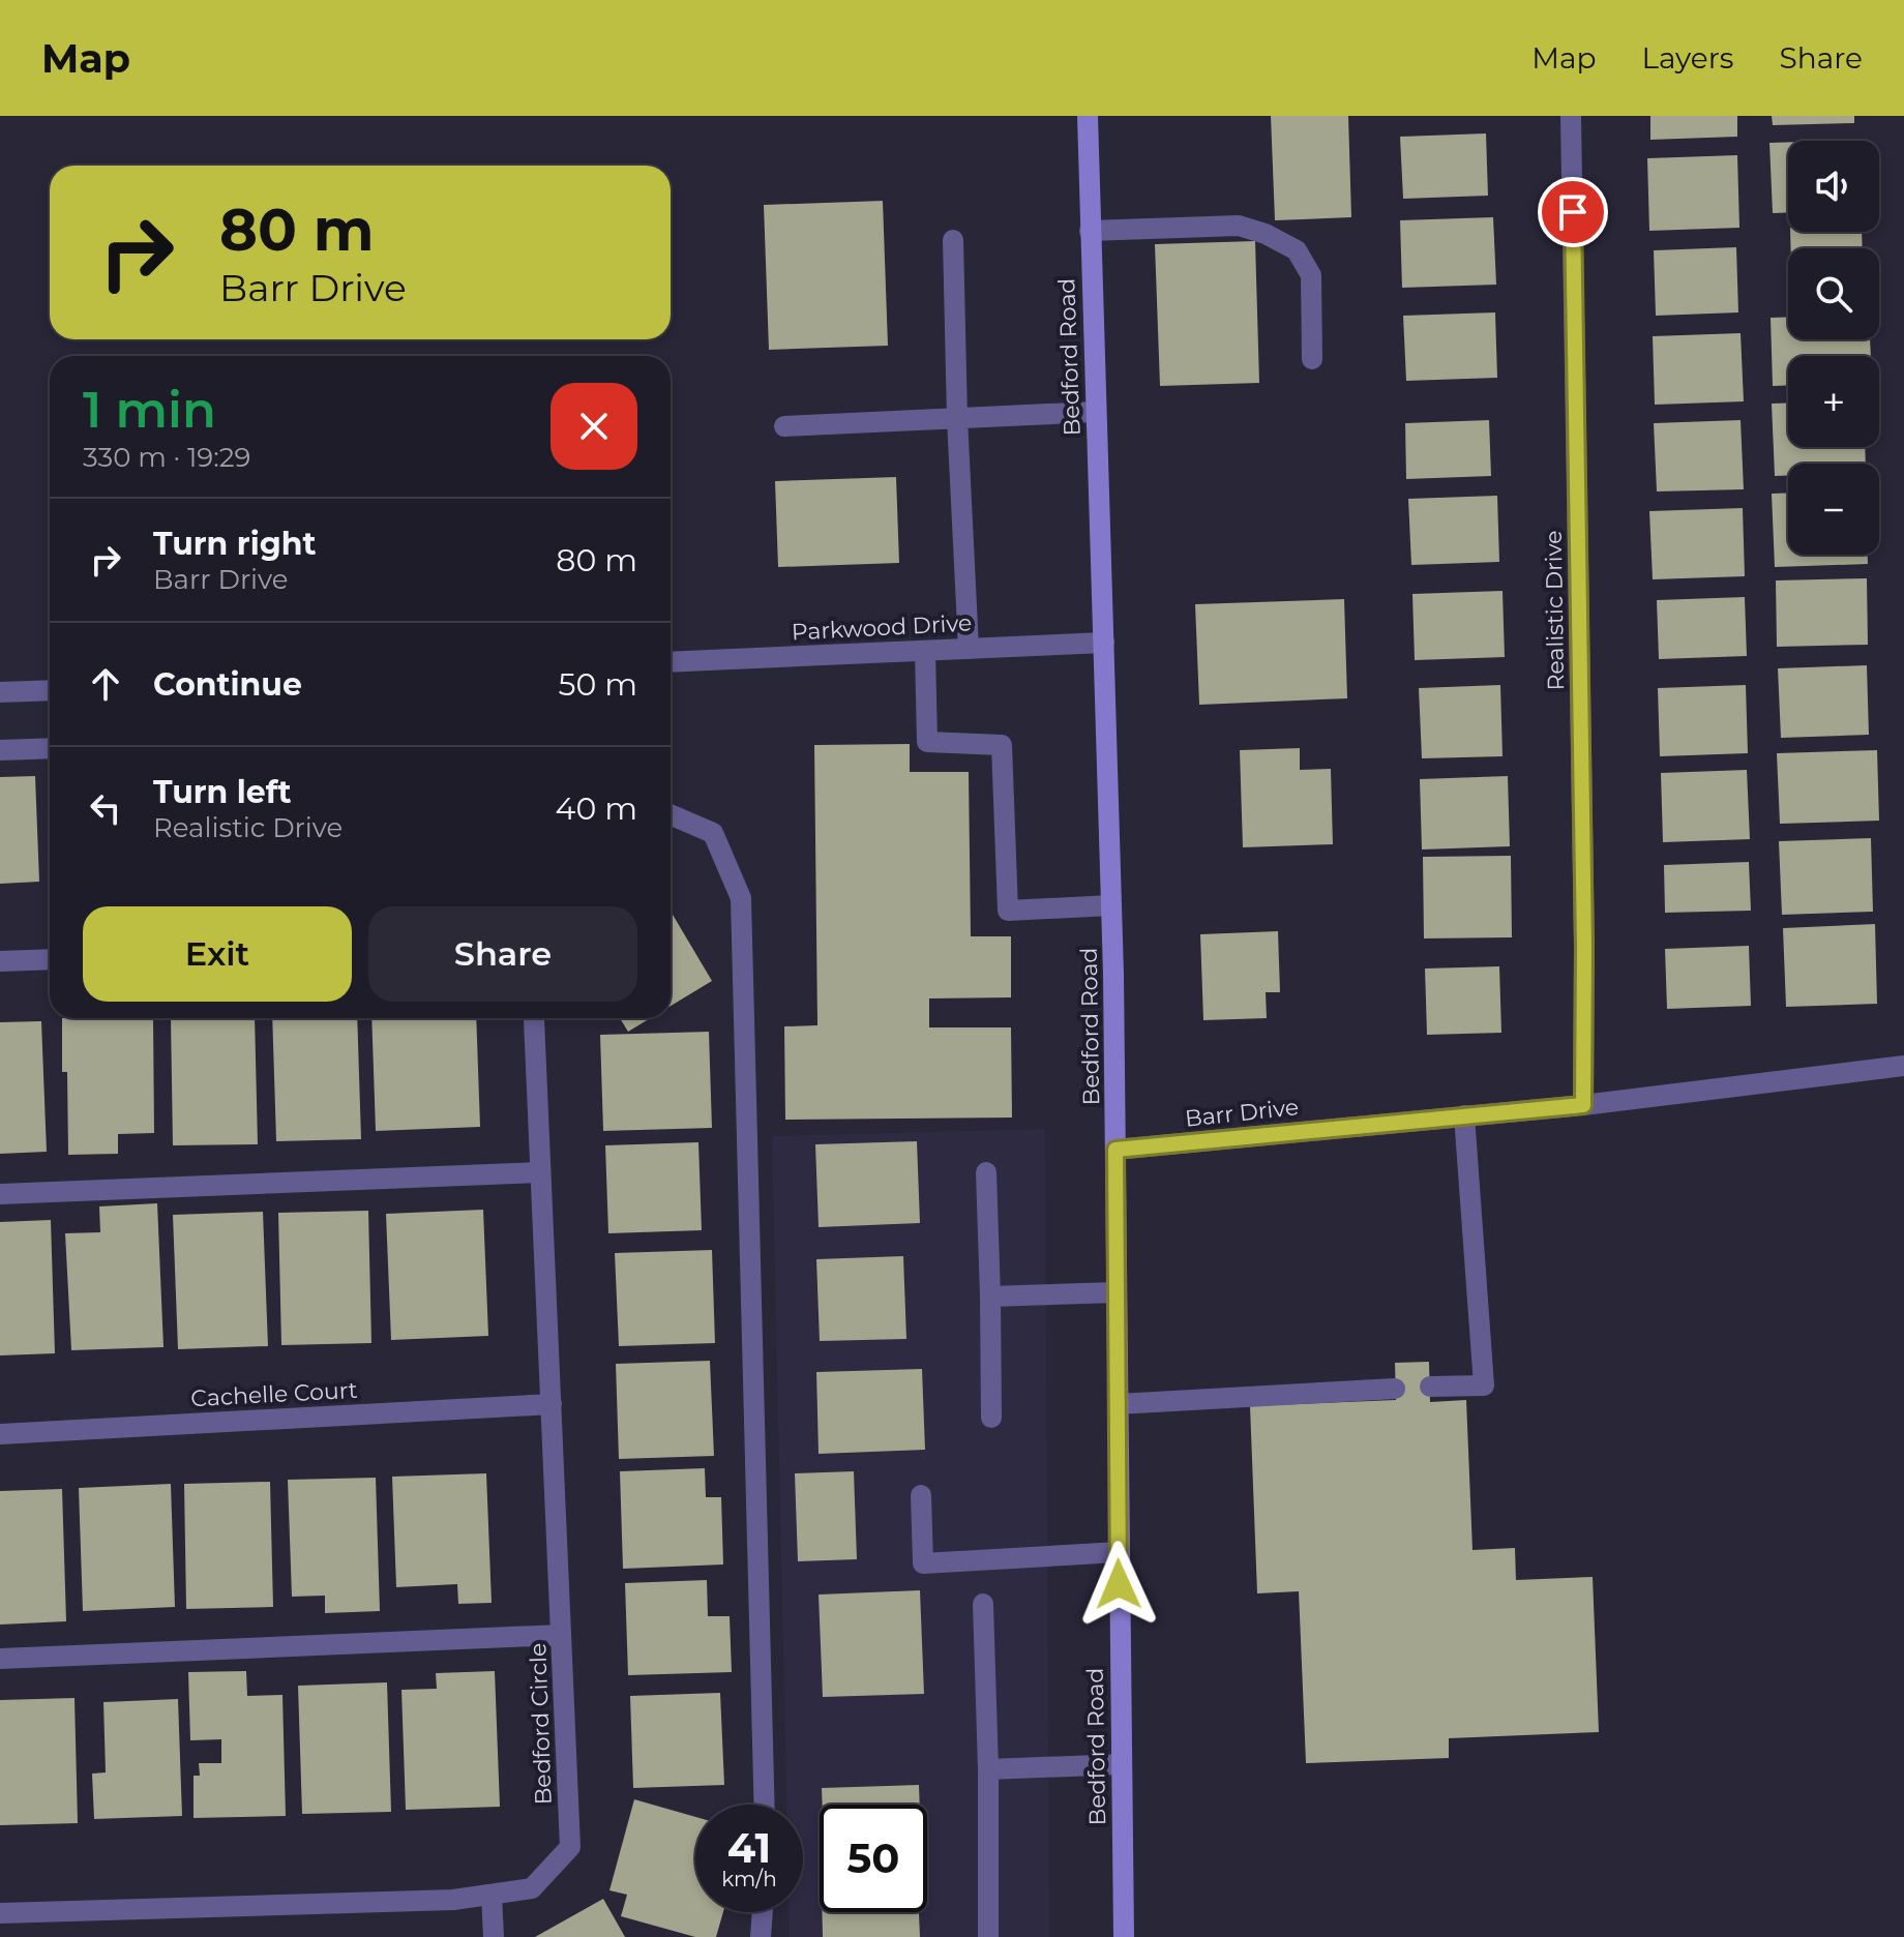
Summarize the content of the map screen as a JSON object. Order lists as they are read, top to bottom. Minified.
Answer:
{"streets":{"main road":["Bedford Road"],"street":["Realistic Drive","Parkwood Drive","Barr Drive","Cachelle Court","Bedford Circle"]},"crossings":[["Bedford Road","Parkwood Drive"],["Bedford Road","Barr Drive"],["Realistic Drive","Barr Drive"],["Cachelle Court","Bedford Circle"]],"page":{"header":"Map","nav":["Map","Layers","Share"],"map_buttons":["+","−"],"turn":["80 m","Barr Drive"],"heading":["1 min","330 m · 19:29"],"list":[{"name":"Turn right","note":"Barr Drive","value":"80 m"},{"name":"Continue","value":"50 m"},{"name":"Turn left","note":"Realistic Drive","value":"40 m"}],"buttons":["Exit","Share"],"speed":"41 km/h","limit":"50"}}
